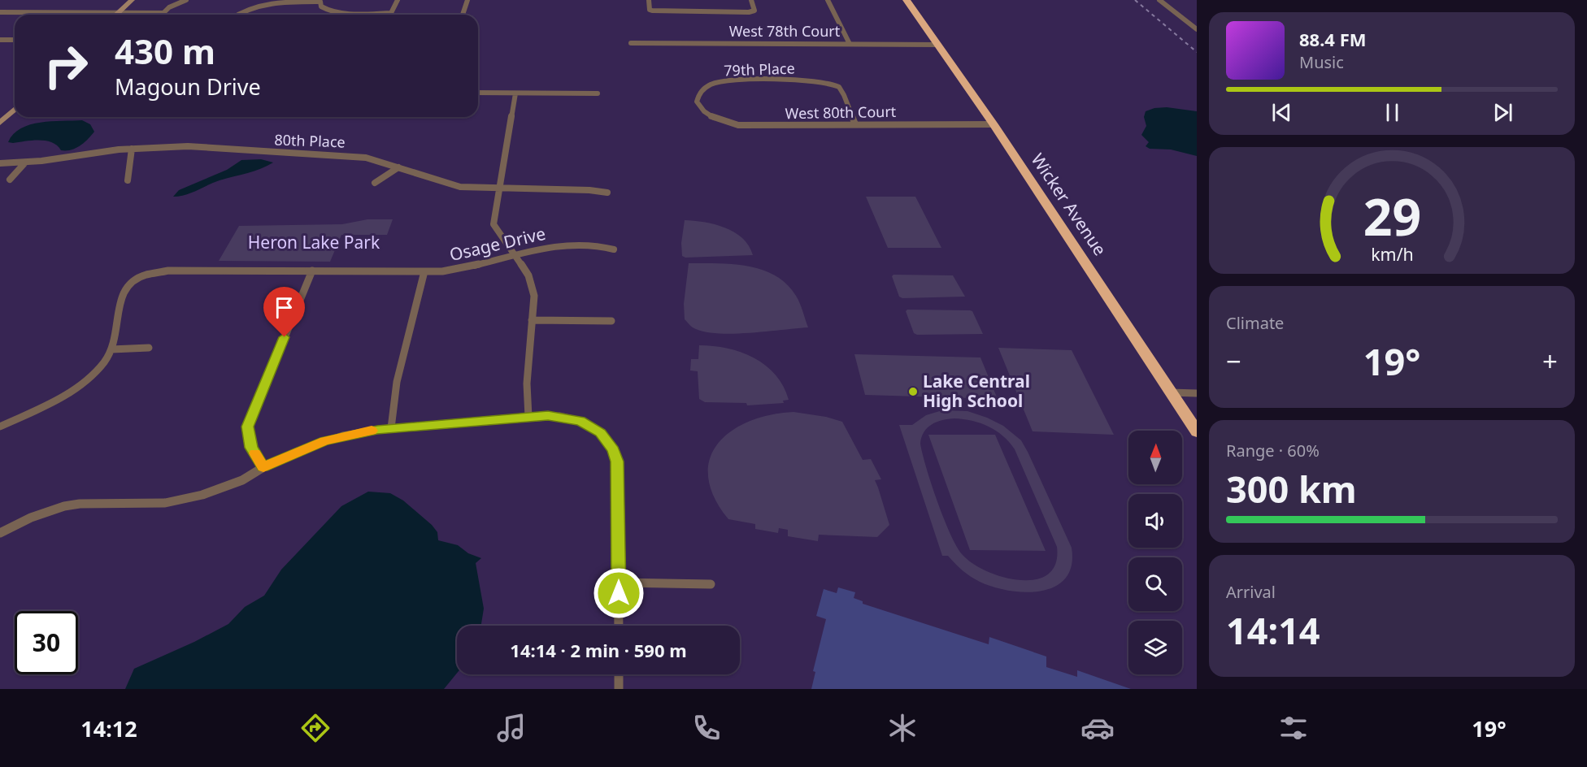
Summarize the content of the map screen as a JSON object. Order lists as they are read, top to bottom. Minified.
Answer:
{"streets":{"highway":["Wicker Avenue"],"street":["West 78th Court","79th Place","West 80th Court","80th Place","Osage Drive"]},"crossings":[["West 78th Court","Wicker Avenue"],["79th Place","West 80th Court"],["West 80th Court","Wicker Avenue"]],"parks":["Heron Lake Park"],"places":["Lake Central High School"],"north":"top","page":{"turn":["430 m","Magoun Drive"],"song":["88.4 FM","Music"],"tile":["Climate",["Range · 60%","300 km"],["Arrival","14:14"]],"heat":["−","19°","+"],"limit":"30","trip":"14:14 · 2 min · 590 m","tabs":["14:12","19°"],"gauge":["29","km/h"]}}
